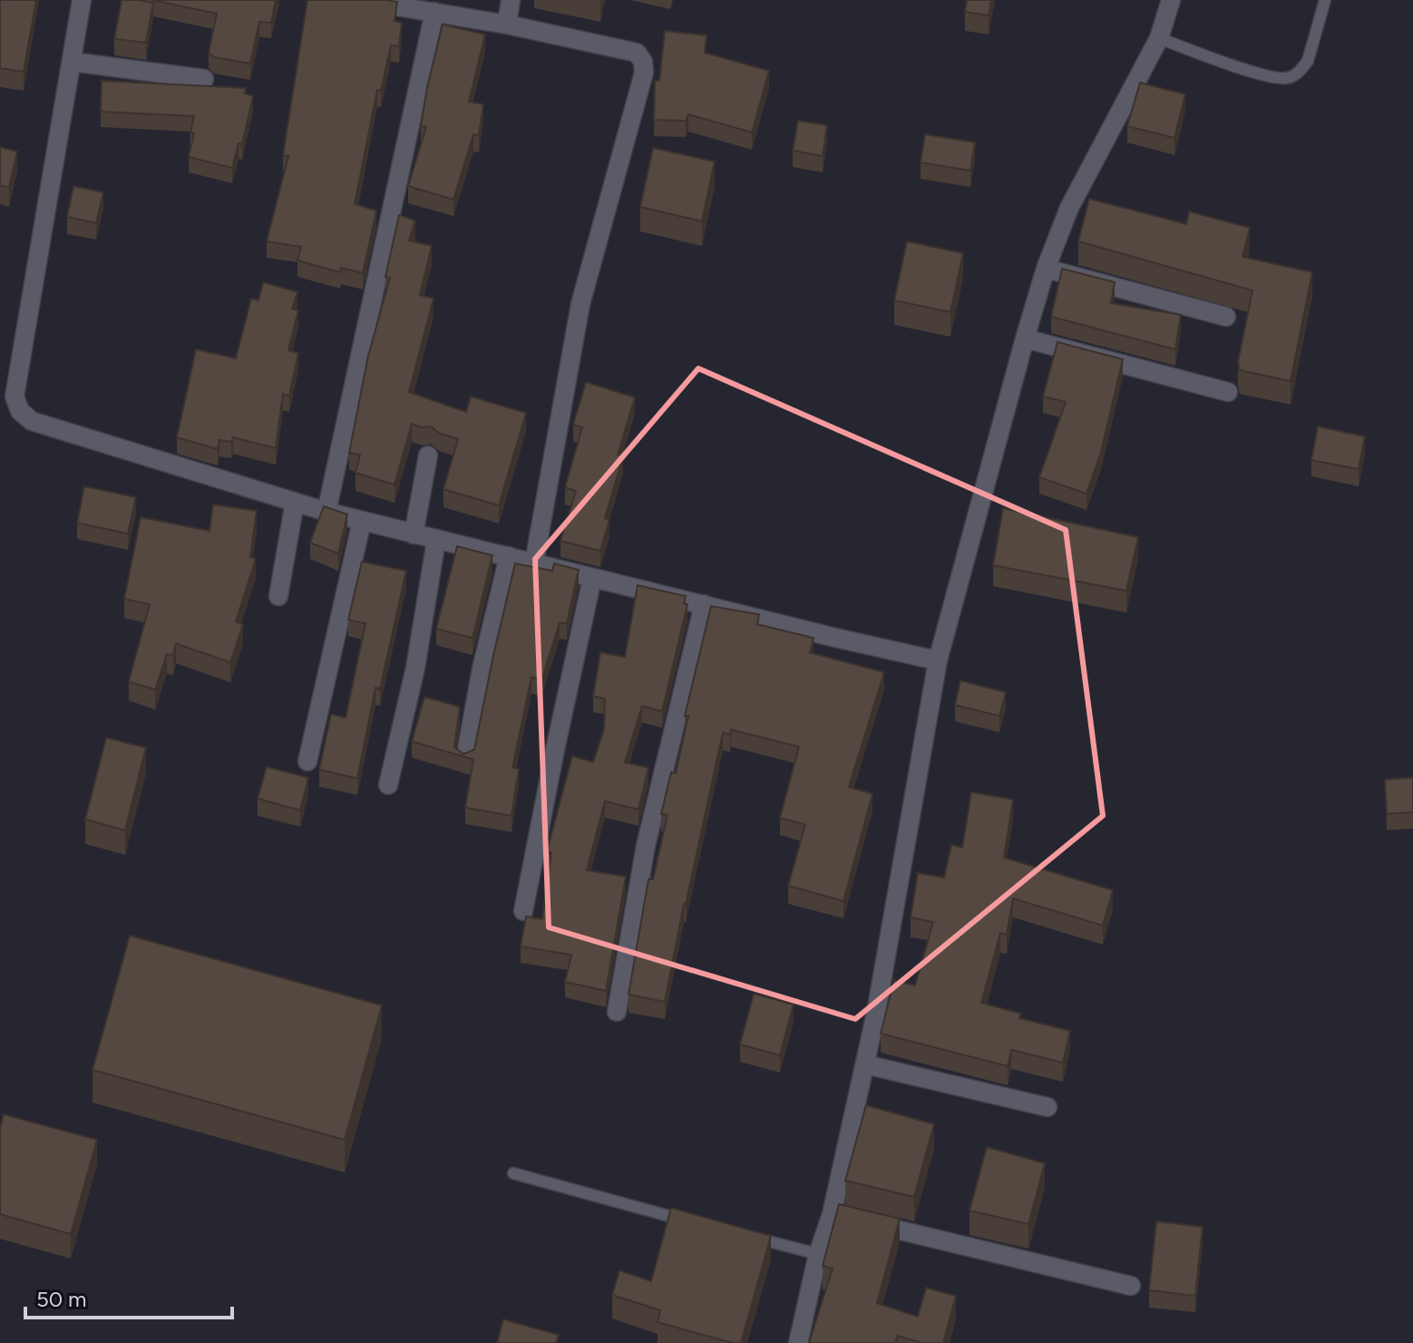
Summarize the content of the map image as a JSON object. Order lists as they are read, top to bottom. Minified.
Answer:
{"scale_bar":"50 m"}
